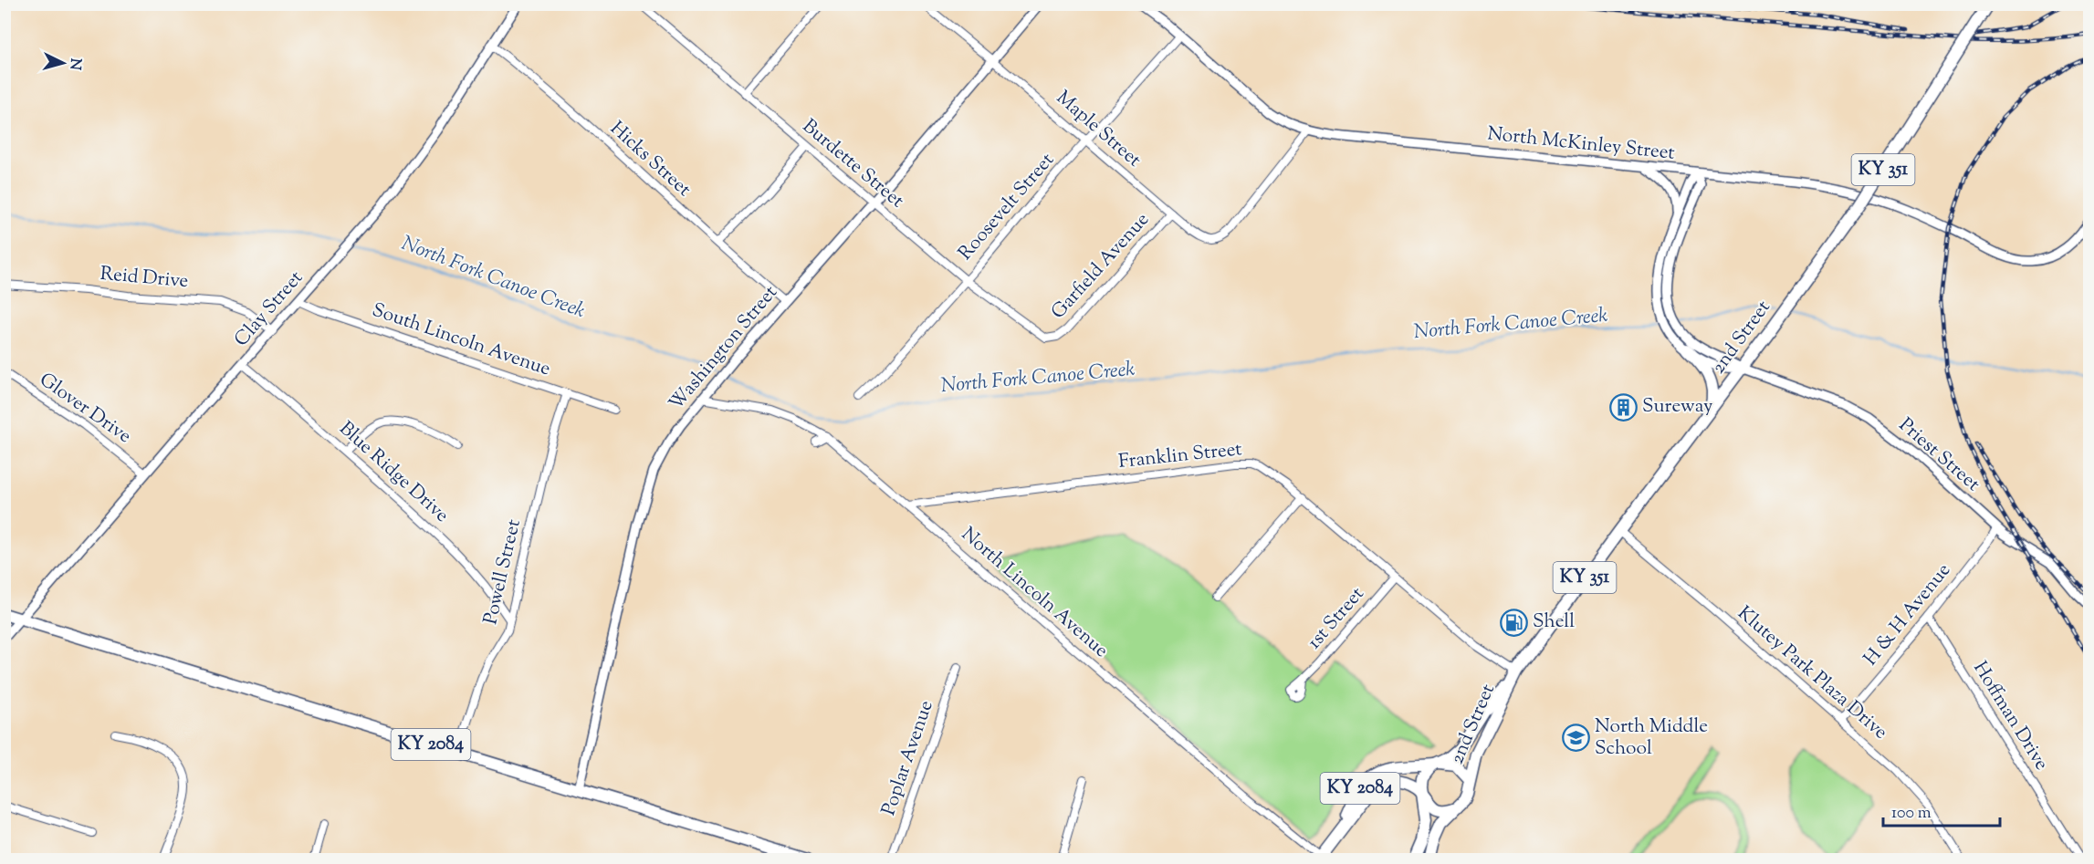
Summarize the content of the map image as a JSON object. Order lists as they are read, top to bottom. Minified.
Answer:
{"streets":{"main road":["KY 351","2nd Street","KY 2084"],"street":["Maple Street","North McKinley Street","Hicks Street","Burdette Street","Roosevelt Street","Garfield Avenue","Reid Drive","Clay Street","South Lincoln Avenue","Washington Street","Glover Drive","Priest Street","Franklin Street","Blue Ridge Drive","Powell Street","North Lincoln Avenue","H & H Avenue","1st Street","Klutey Park Plaza Drive","Hoffman Drive","Poplar Avenue"]},"crossings":[["Maple Street","North McKinley Street"],["Maple Street","Roosevelt Street"],["Maple Street","Garfield Avenue"],["Maple Street","Washington Street"],["North McKinley Street","Roosevelt Street"],["North McKinley Street","Priest Street"],["Hicks Street","Clay Street"],["Hicks Street","Washington Street"],["Burdette Street","Roosevelt Street"],["Burdette Street","Garfield Avenue"],["Burdette Street","Washington Street"],["Reid Drive","Clay Street"],["Clay Street","South Lincoln Avenue"],["Clay Street","Glover Drive"],["Clay Street","Blue Ridge Drive"],["Clay Street","KY 2084"],["2nd Street","Priest Street"],["2nd Street","Franklin Street"],["2nd Street","Klutey Park Plaza Drive"],["2nd Street","KY 2084"],["South Lincoln Avenue","Powell Street"],["Washington Street","North Lincoln Avenue"],["Washington Street","KY 2084"],["Priest Street","H & H Avenue"],["Franklin Street","North Lincoln Avenue"],["Franklin Street","1st Street"],["Blue Ridge Drive","Powell Street"],["Powell Street","KY 2084"],["North Lincoln Avenue","KY 2084"],["H & H Avenue","Klutey Park Plaza Drive"],["H & H Avenue","Hoffman Drive"]],"water":["North Fork Canoe Creek"],"places":{"building":["Sureway"],"fuel station":["Shell"],"school or university":["North Middle School"]},"scale_bar":"100 m","north":"right"}
